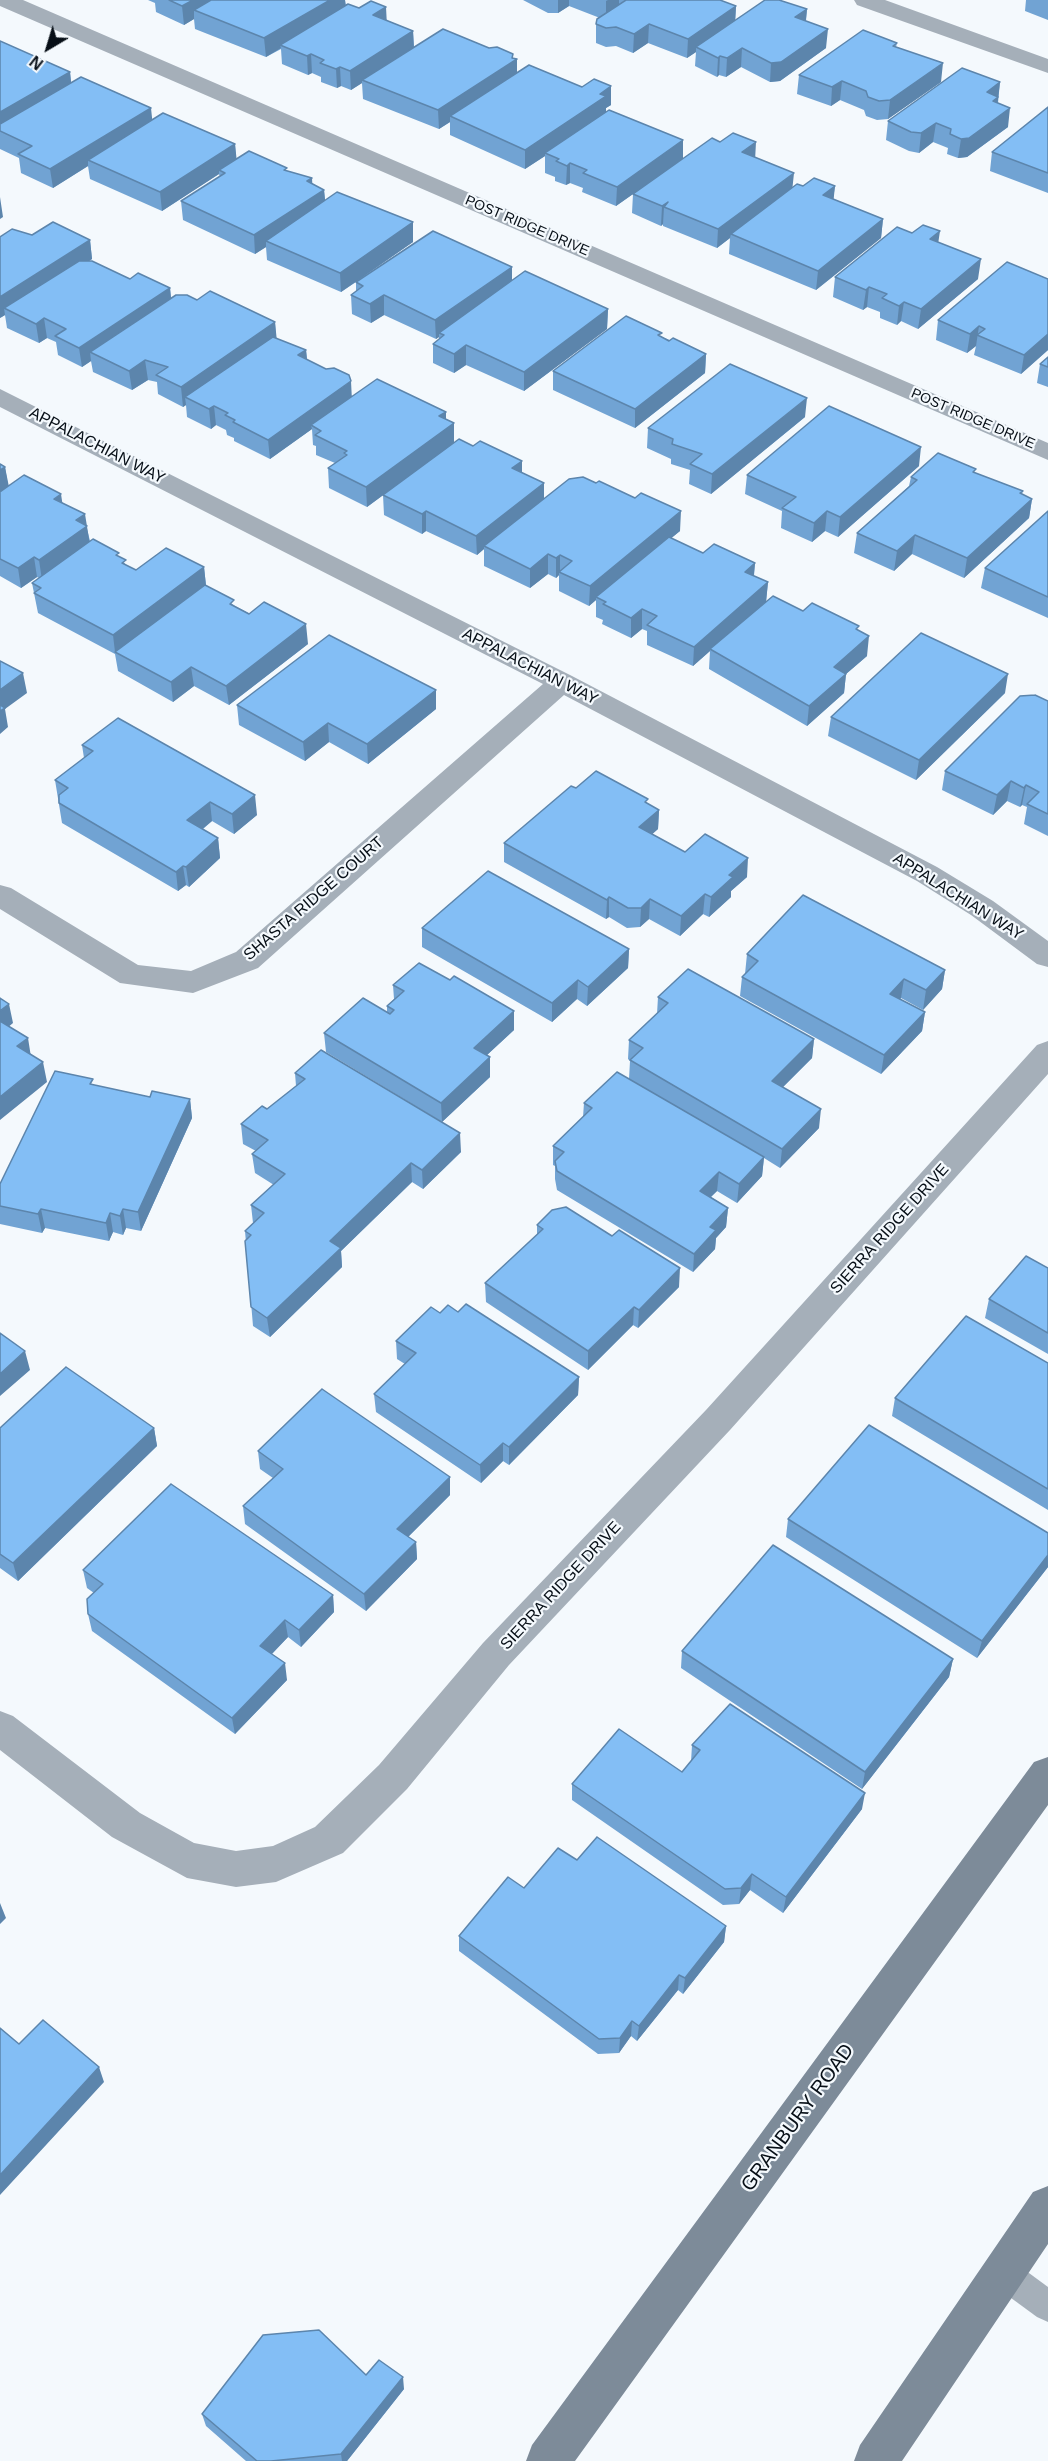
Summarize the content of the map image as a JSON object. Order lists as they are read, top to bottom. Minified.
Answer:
{"streets":{"main road":["GRANBURY ROAD"],"street":["POST RIDGE DRIVE","APPALACHIAN WAY","SHASTA RIDGE COURT","SIERRA RIDGE DRIVE"]},"crossings":[["APPALACHIAN WAY","SHASTA RIDGE COURT"]],"north":"bottom left"}
